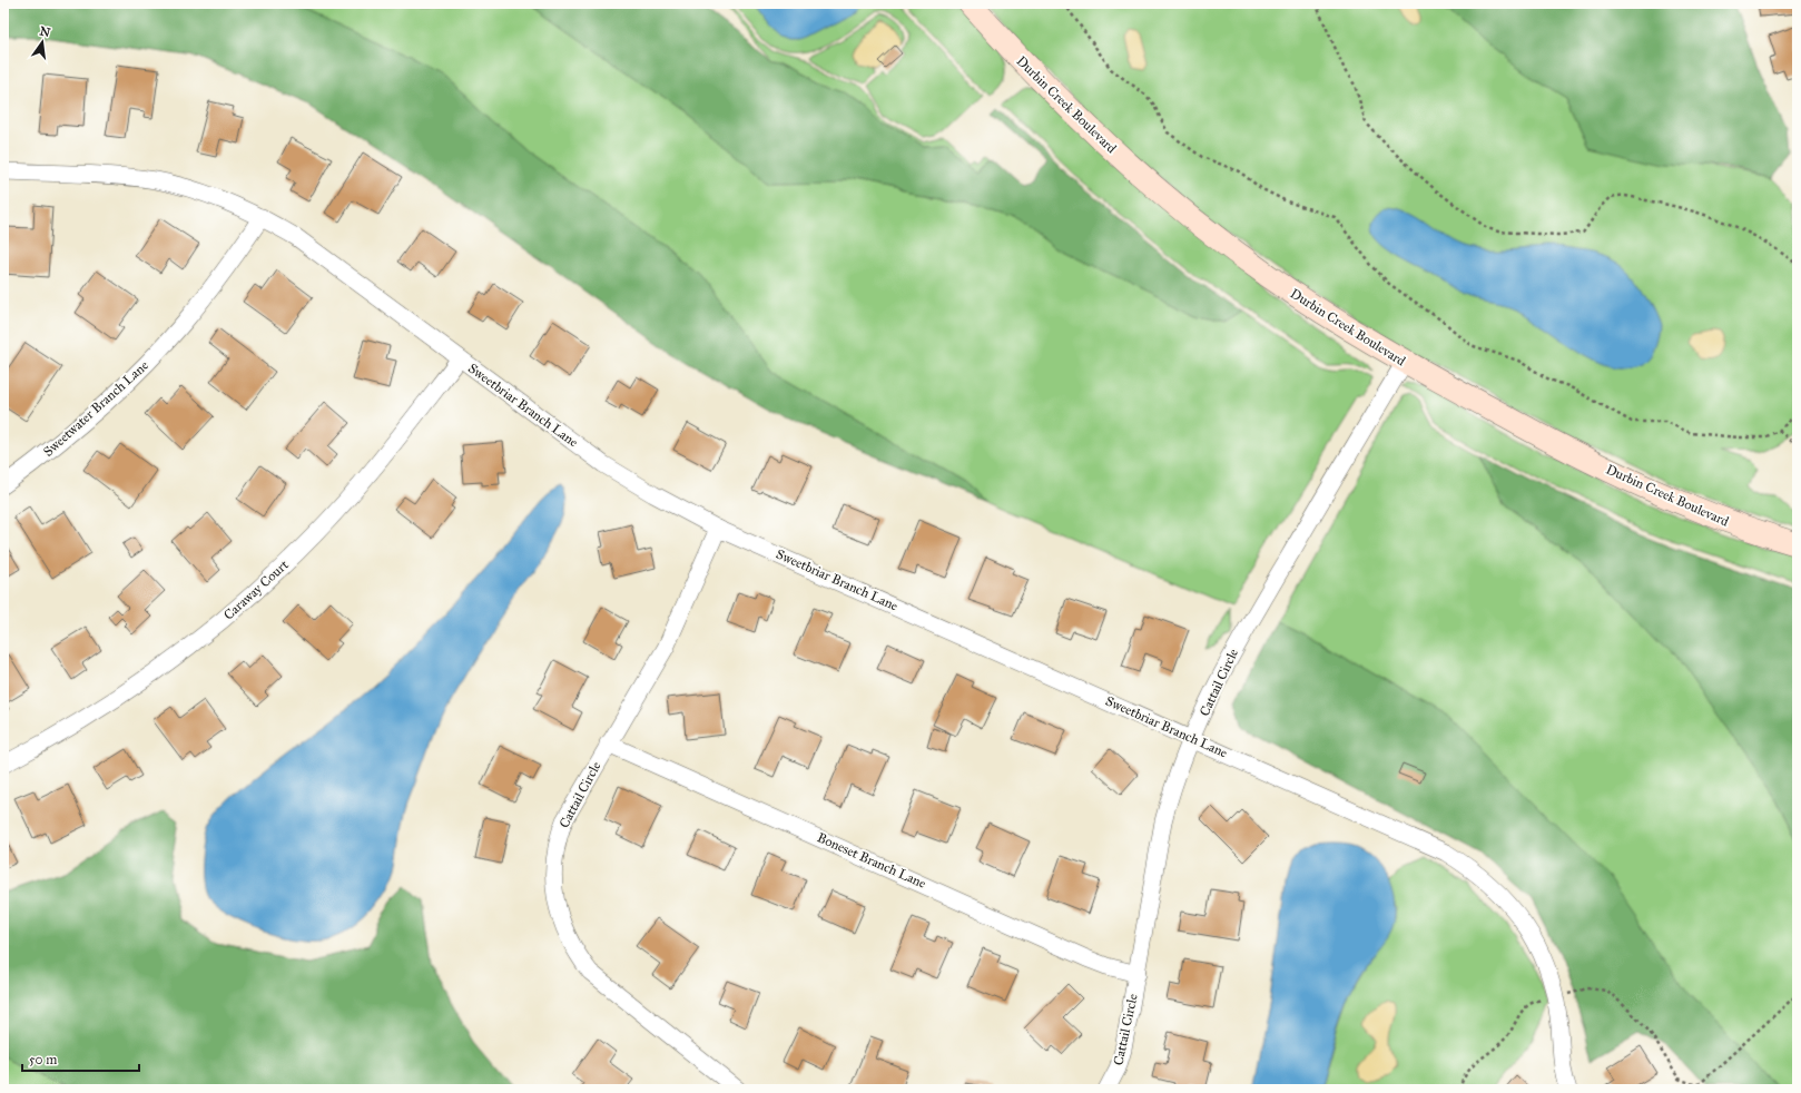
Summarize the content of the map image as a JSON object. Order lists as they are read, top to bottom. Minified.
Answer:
{"streets":{"street":["Durbin Creek Boulevard","Sweetbriar Branch Lane","Sweetwater Branch Lane","Caraway Court","Cattail Circle","Boneset Branch Lane"]},"crossings":[["Durbin Creek Boulevard","Cattail Circle"],["Sweetbriar Branch Lane","Sweetwater Branch Lane"],["Sweetbriar Branch Lane","Caraway Court"],["Sweetbriar Branch Lane","Cattail Circle"],["Cattail Circle","Boneset Branch Lane"]],"scale_bar":"50 m","north":"top"}
